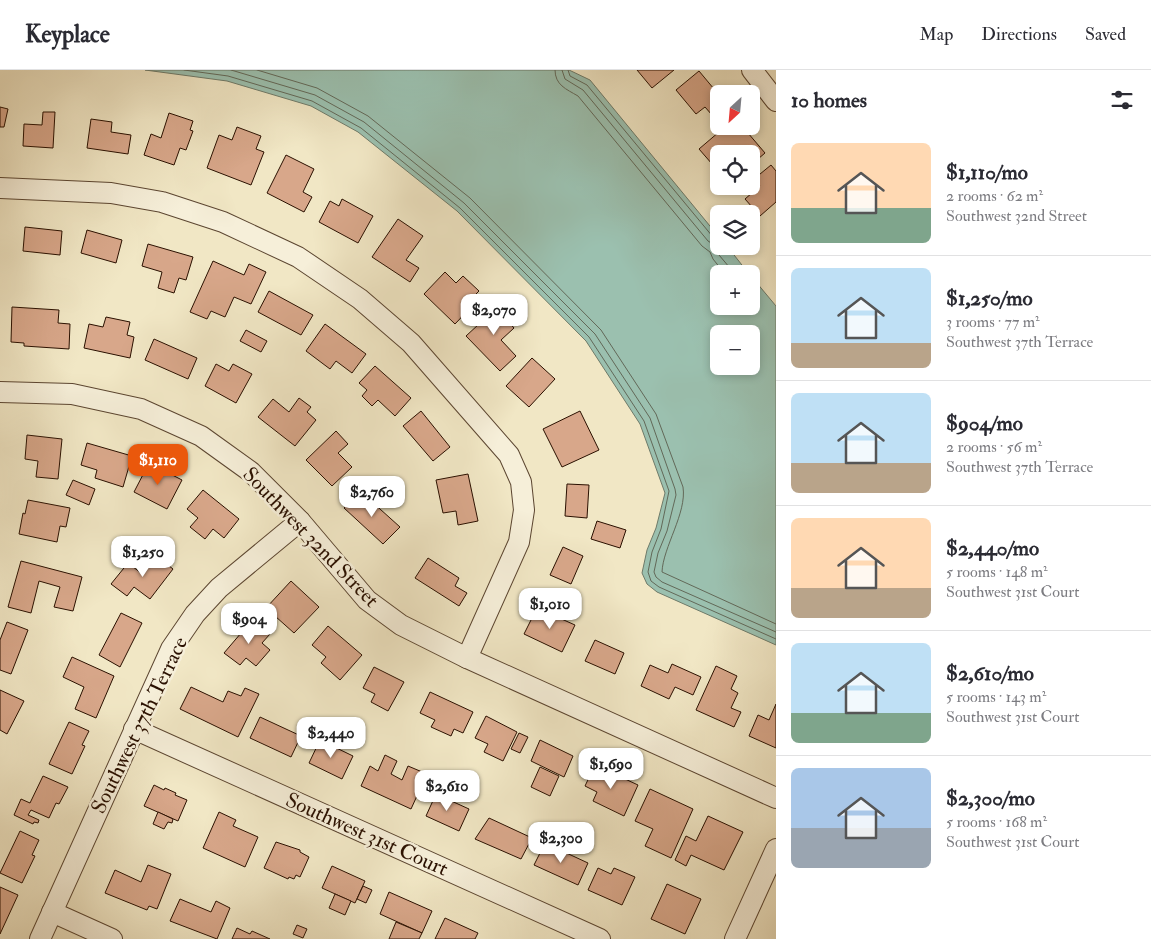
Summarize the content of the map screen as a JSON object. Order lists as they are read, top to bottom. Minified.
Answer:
{"streets":{"street":["Southwest 32nd Street","Southwest 37th Terrace","Southwest 31st Court"]},"crossings":[["Southwest 32nd Street","Southwest 37th Terrace"],["Southwest 37th Terrace","Southwest 31st Court"]],"north":"bottom left","page":{"header":"Keyplace","nav":["Map","Directions","Saved"],"heading":"10 homes","map_buttons":["+","−"],"list":[{"name":"$1,110/mo","note":"2 rooms · 62 m² · Southwest 32nd Street"},{"name":"$1,250/mo","note":"3 rooms · 77 m² · Southwest 37th Terrace"},{"name":"$904/mo","note":"2 rooms · 56 m² · Southwest 37th Terrace"},{"name":"$2,440/mo","note":"5 rooms · 148 m² · Southwest 31st Court"},{"name":"$2,610/mo","note":"5 rooms · 143 m² · Southwest 31st Court"},{"name":"$2,300/mo","note":"5 rooms · 168 m² · Southwest 31st Court"}],"price":["$2,070","$1,110","$2,760","$1,250","$1,010","$904","$2,440","$1,690","$2,610","$2,300"]}}
